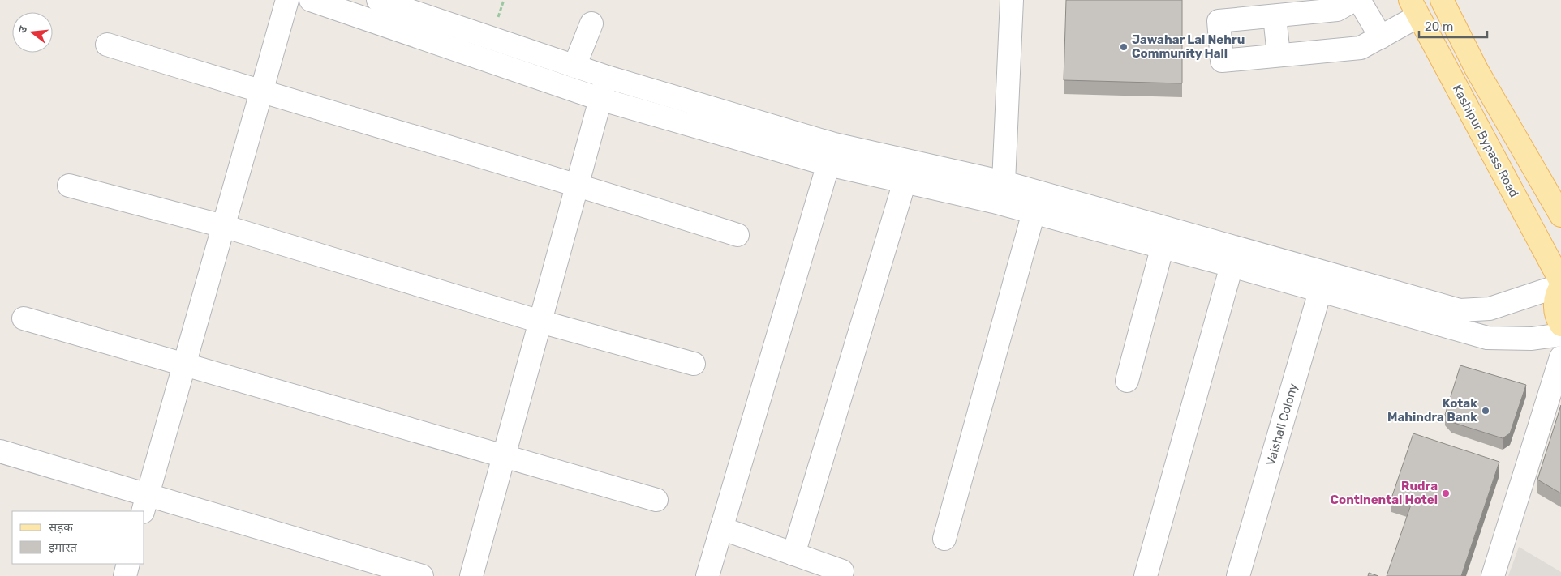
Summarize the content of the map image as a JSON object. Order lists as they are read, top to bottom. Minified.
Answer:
{"streets":{"main road":["Kashipur Bypass Road"],"street":["Vaishali Colony"]},"places":["Jawahar Lal Nehru Community Hall","Kotak Mahindra Bank","Rudra Continental Hotel"],"legend":["सड़क","इमारत"],"scale_bar":"20 m","north":"left"}
